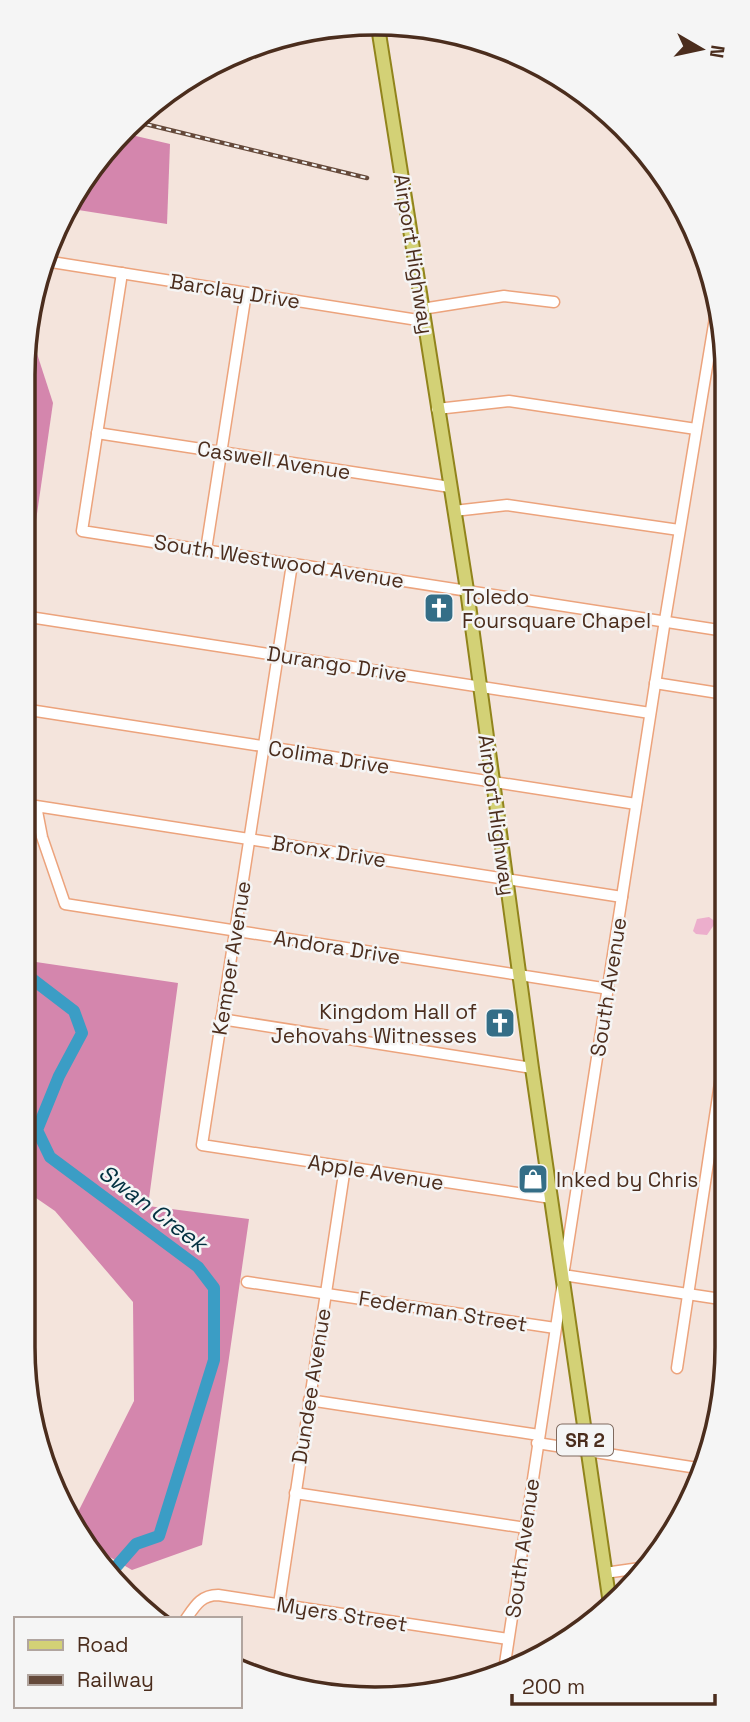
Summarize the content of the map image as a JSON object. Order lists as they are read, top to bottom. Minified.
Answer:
{"streets":{"main road":["Airport Highway","SR 2"],"street":["Barclay Drive","Caswell Avenue","South Westwood Avenue","Durango Drive","Colima Drive","Bronx Drive","Andora Drive","Kemper Avenue","South Avenue","Apple Avenue","Federman Street","Dundee Avenue","Myers Street"]},"crossings":[["Airport Highway","Barclay Drive"],["Airport Highway","Caswell Avenue"],["Airport Highway","South Westwood Avenue"],["Airport Highway","Durango Drive"],["Airport Highway","Colima Drive"],["Airport Highway","Bronx Drive"],["Airport Highway","Andora Drive"],["Airport Highway","South Avenue"],["Airport Highway","Apple Avenue"],["Caswell Avenue","South Westwood Avenue"],["South Westwood Avenue","Kemper Avenue"],["South Westwood Avenue","South Avenue"],["Durango Drive","Kemper Avenue"],["Durango Drive","South Avenue"],["Colima Drive","Kemper Avenue"],["Colima Drive","South Avenue"],["Bronx Drive","Andora Drive"],["Bronx Drive","Kemper Avenue"],["Bronx Drive","South Avenue"],["Andora Drive","Kemper Avenue"],["Andora Drive","South Avenue"],["Kemper Avenue","Apple Avenue"],["South Avenue","Federman Street"],["South Avenue","Myers Street"],["Apple Avenue","Dundee Avenue"],["Federman Street","Dundee Avenue"],["Dundee Avenue","Myers Street"]],"water":["Swan Creek"],"places":{"church":["Toledo Foursquare Chapel","Kingdom Hall of Jehovahs Witnesses"],"shop":["Inked by Chris"]},"legend":["Road","Railway"],"scale_bar":"200 m","north":"right"}
